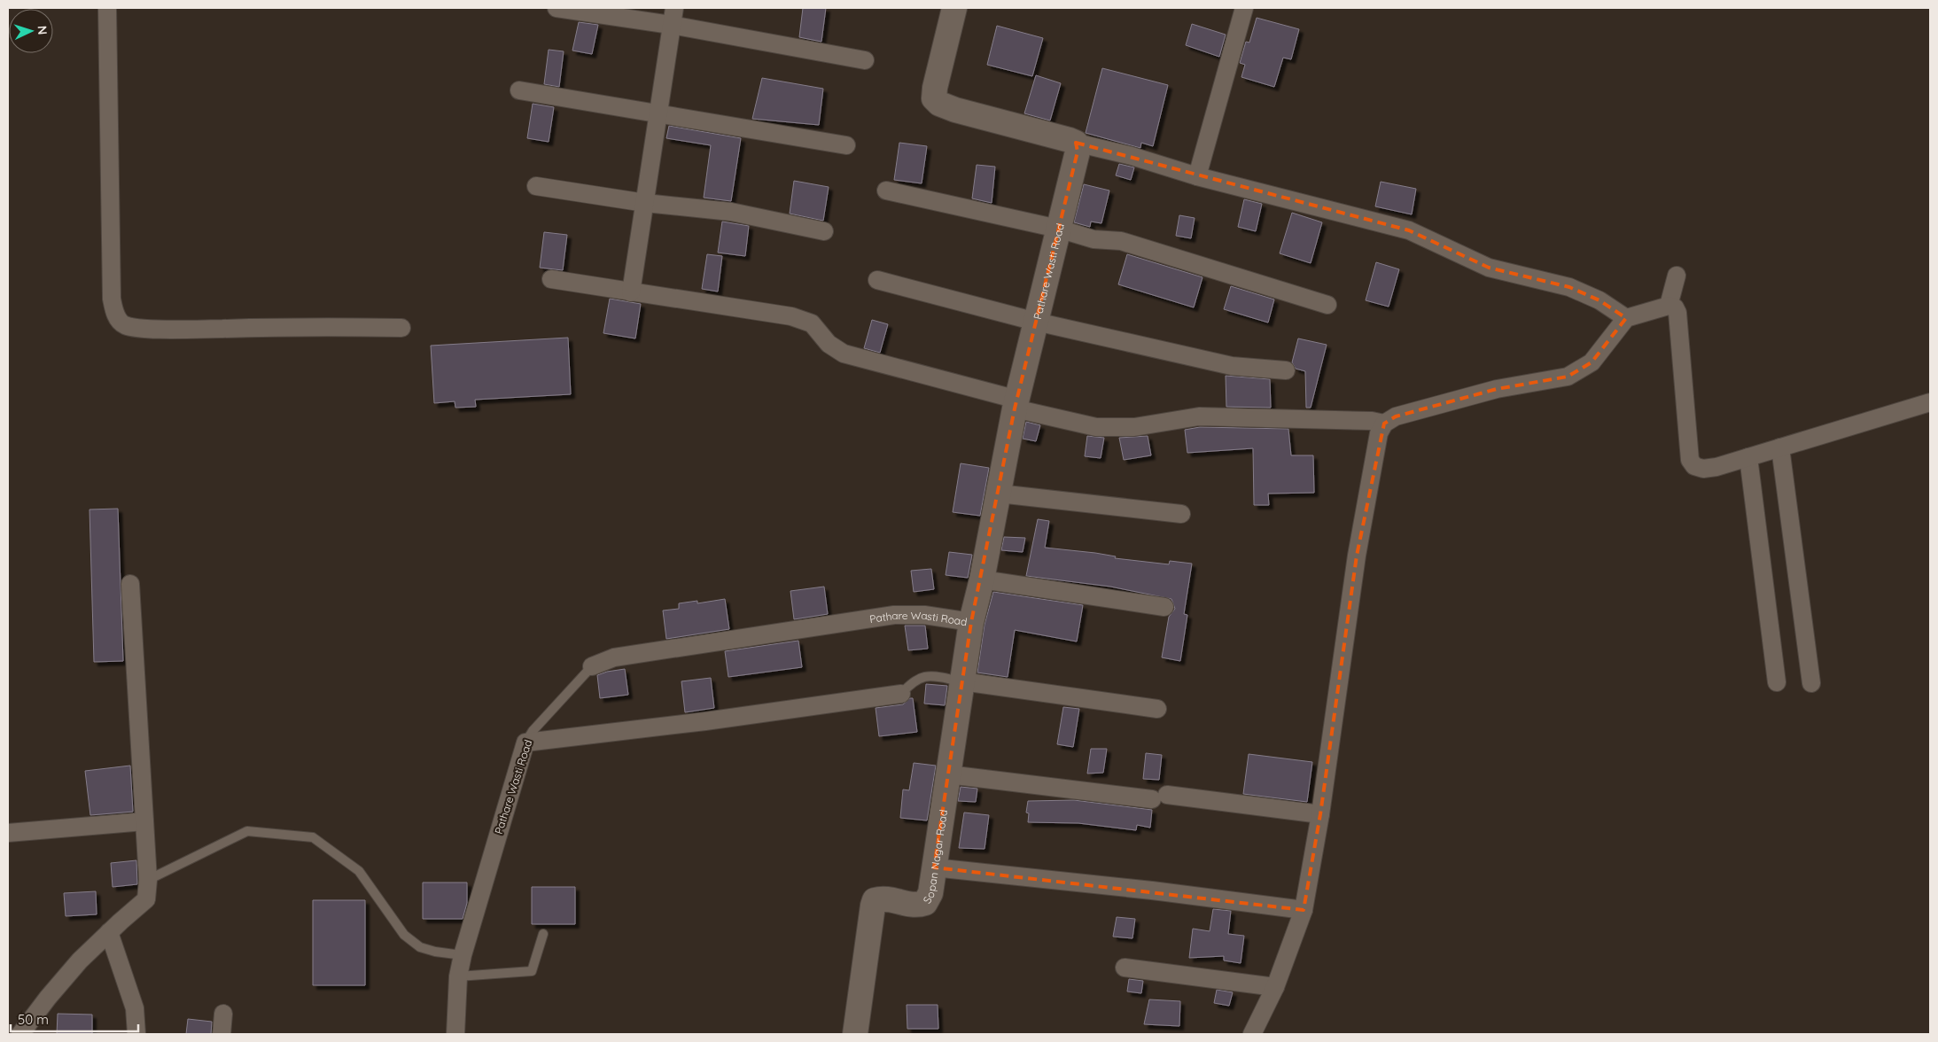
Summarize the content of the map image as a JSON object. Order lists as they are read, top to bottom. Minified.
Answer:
{"streets":{"street":["Pathare Wasti Road","Sopan Nagar Road"]},"crossings":[["Pathare Wasti Road","Sopan Nagar Road"]],"scale_bar":"50 m","north":"right"}
